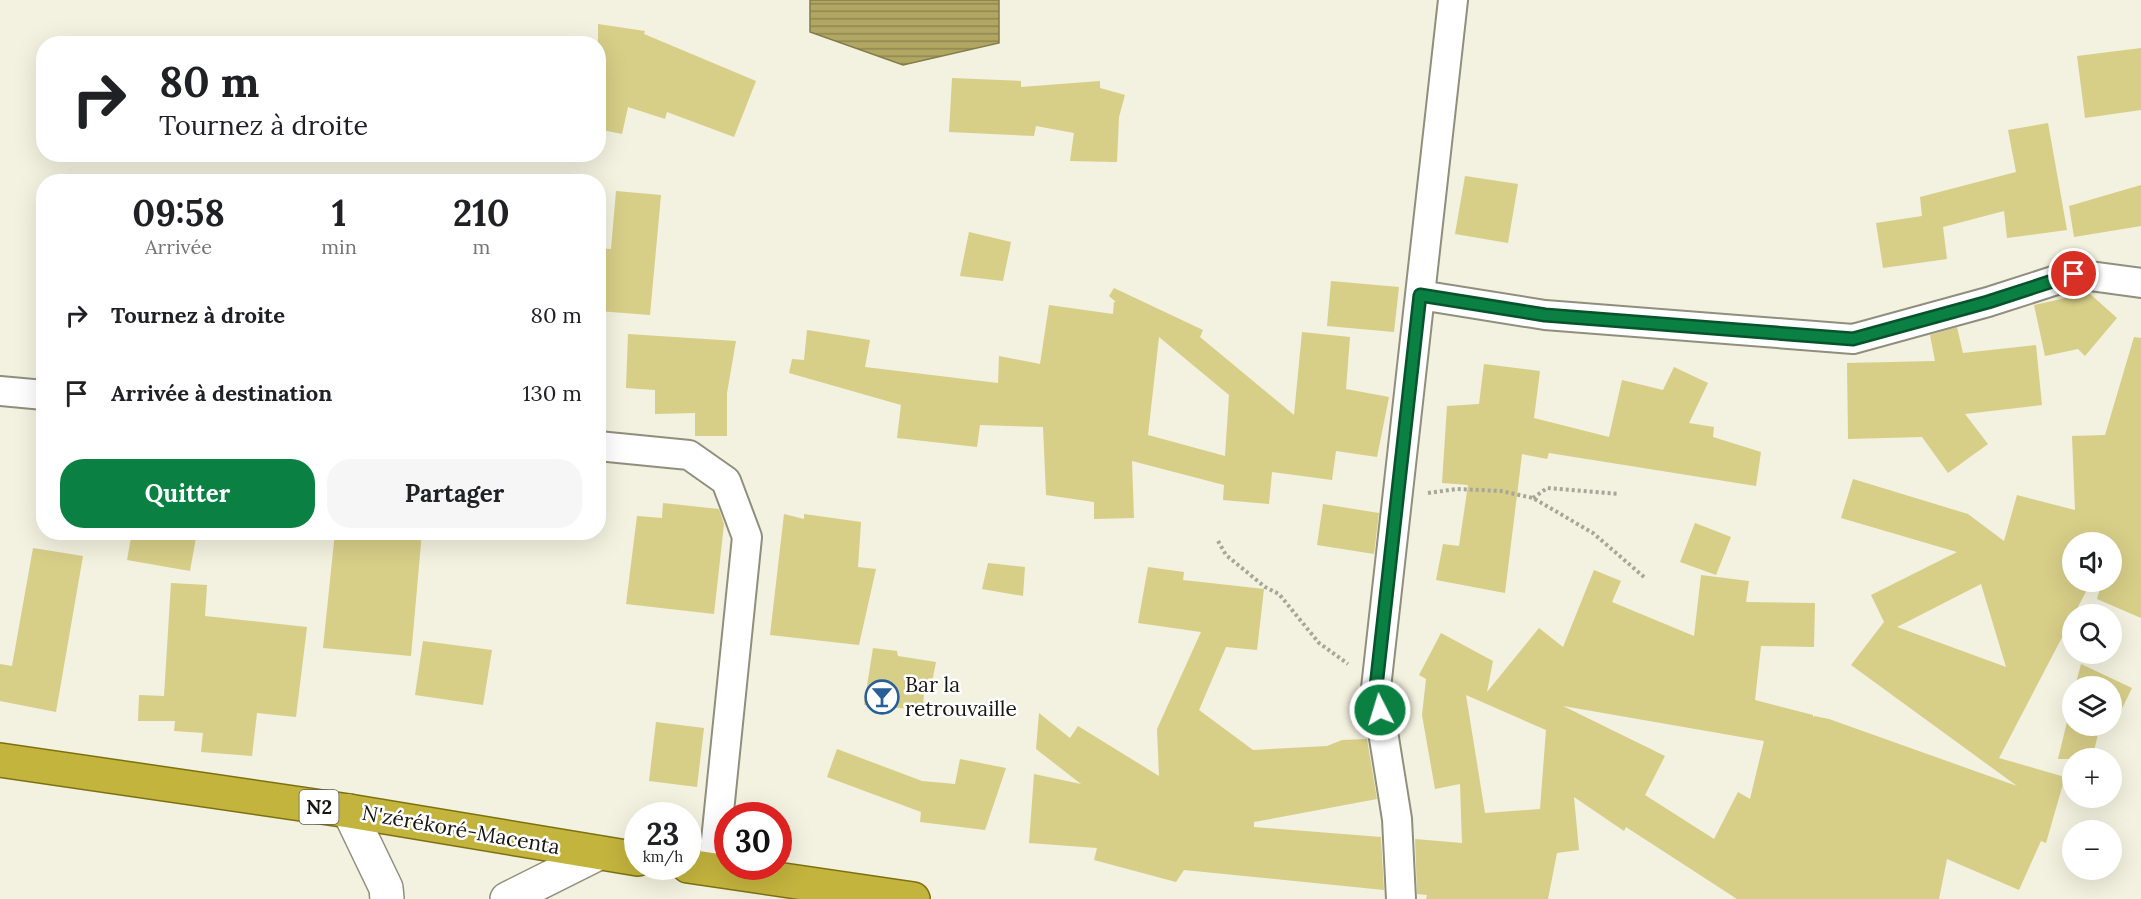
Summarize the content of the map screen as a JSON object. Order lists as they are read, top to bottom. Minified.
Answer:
{"streets":{"highway":["N2","N'zérékoré-Macenta"]},"places":{"bar":["Bar la retrouvaille"]},"page":{"turn":["80 m","Tournez à droite"],"eta":["09:58","Arrivée","1","min","210","m"],"list":[{"name":"Tournez à droite","value":"80 m"},{"name":"Arrivée à destination","value":"130 m"}],"buttons":["Quitter","Partager"],"map_buttons":["+","−"],"speed":"23 km/h","limit":"30"}}
